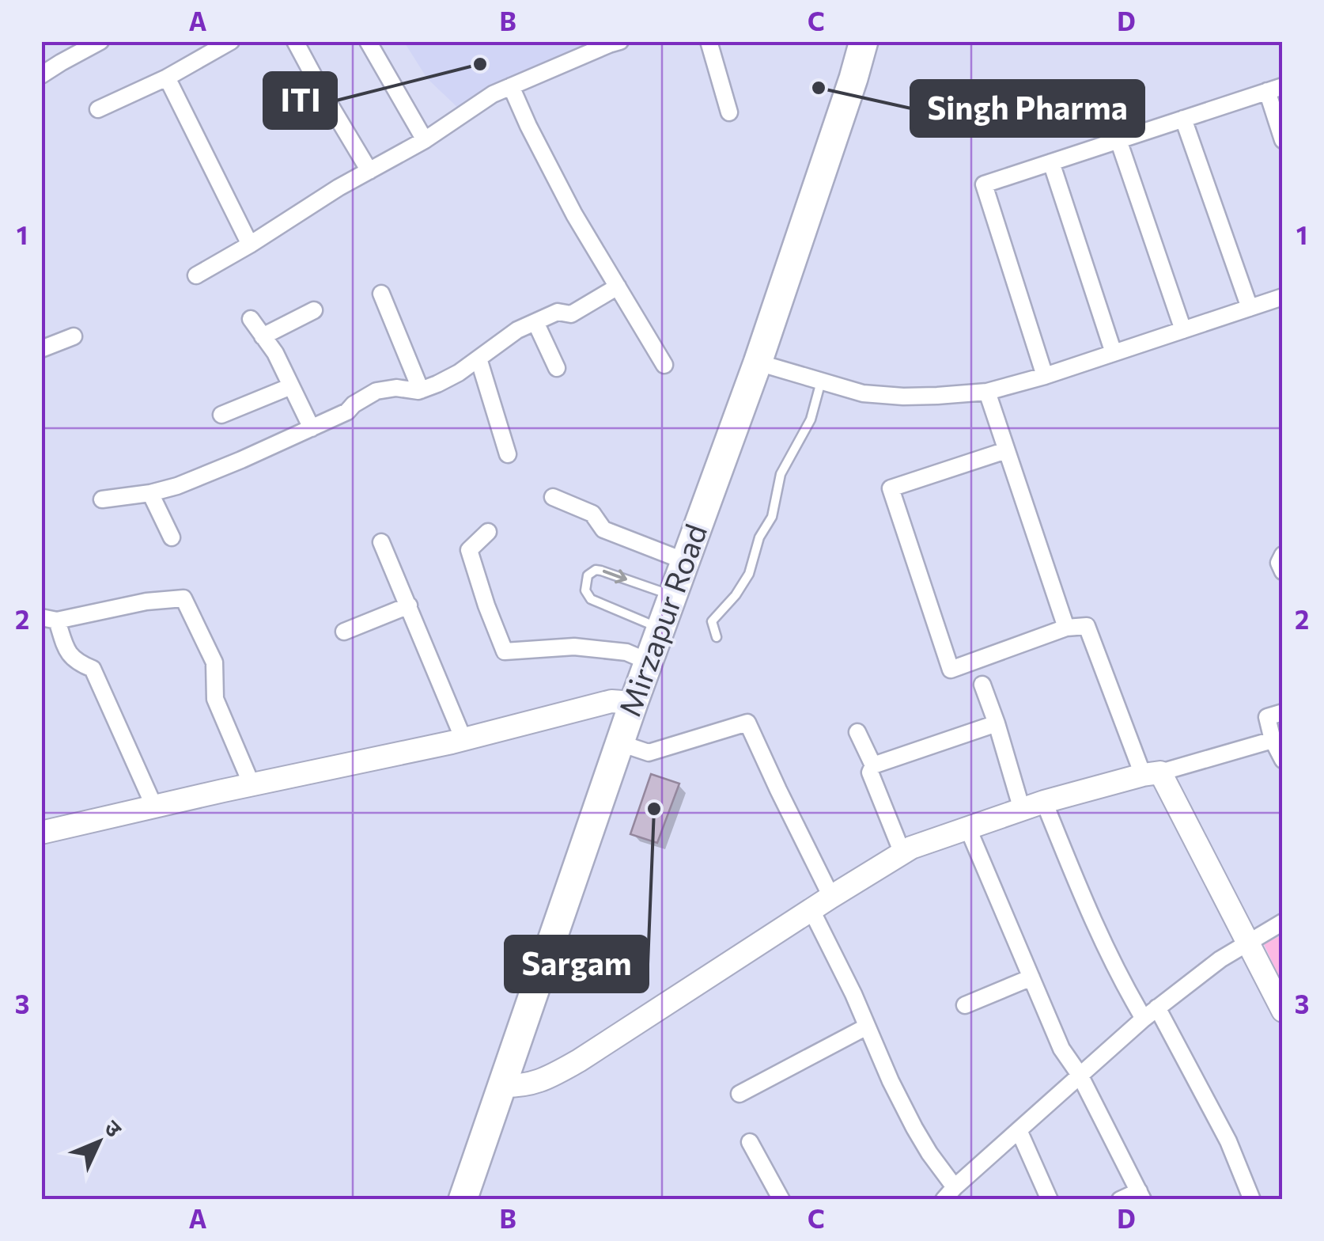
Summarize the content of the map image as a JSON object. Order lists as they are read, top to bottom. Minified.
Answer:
{"streets":{"highway":["Mirzapur Road"]},"places":["ITI","Singh Pharma","Sargam"],"north":"top right","grid":{"columns":["A","B","C","D"],"rows":["1","2","3"]}}
